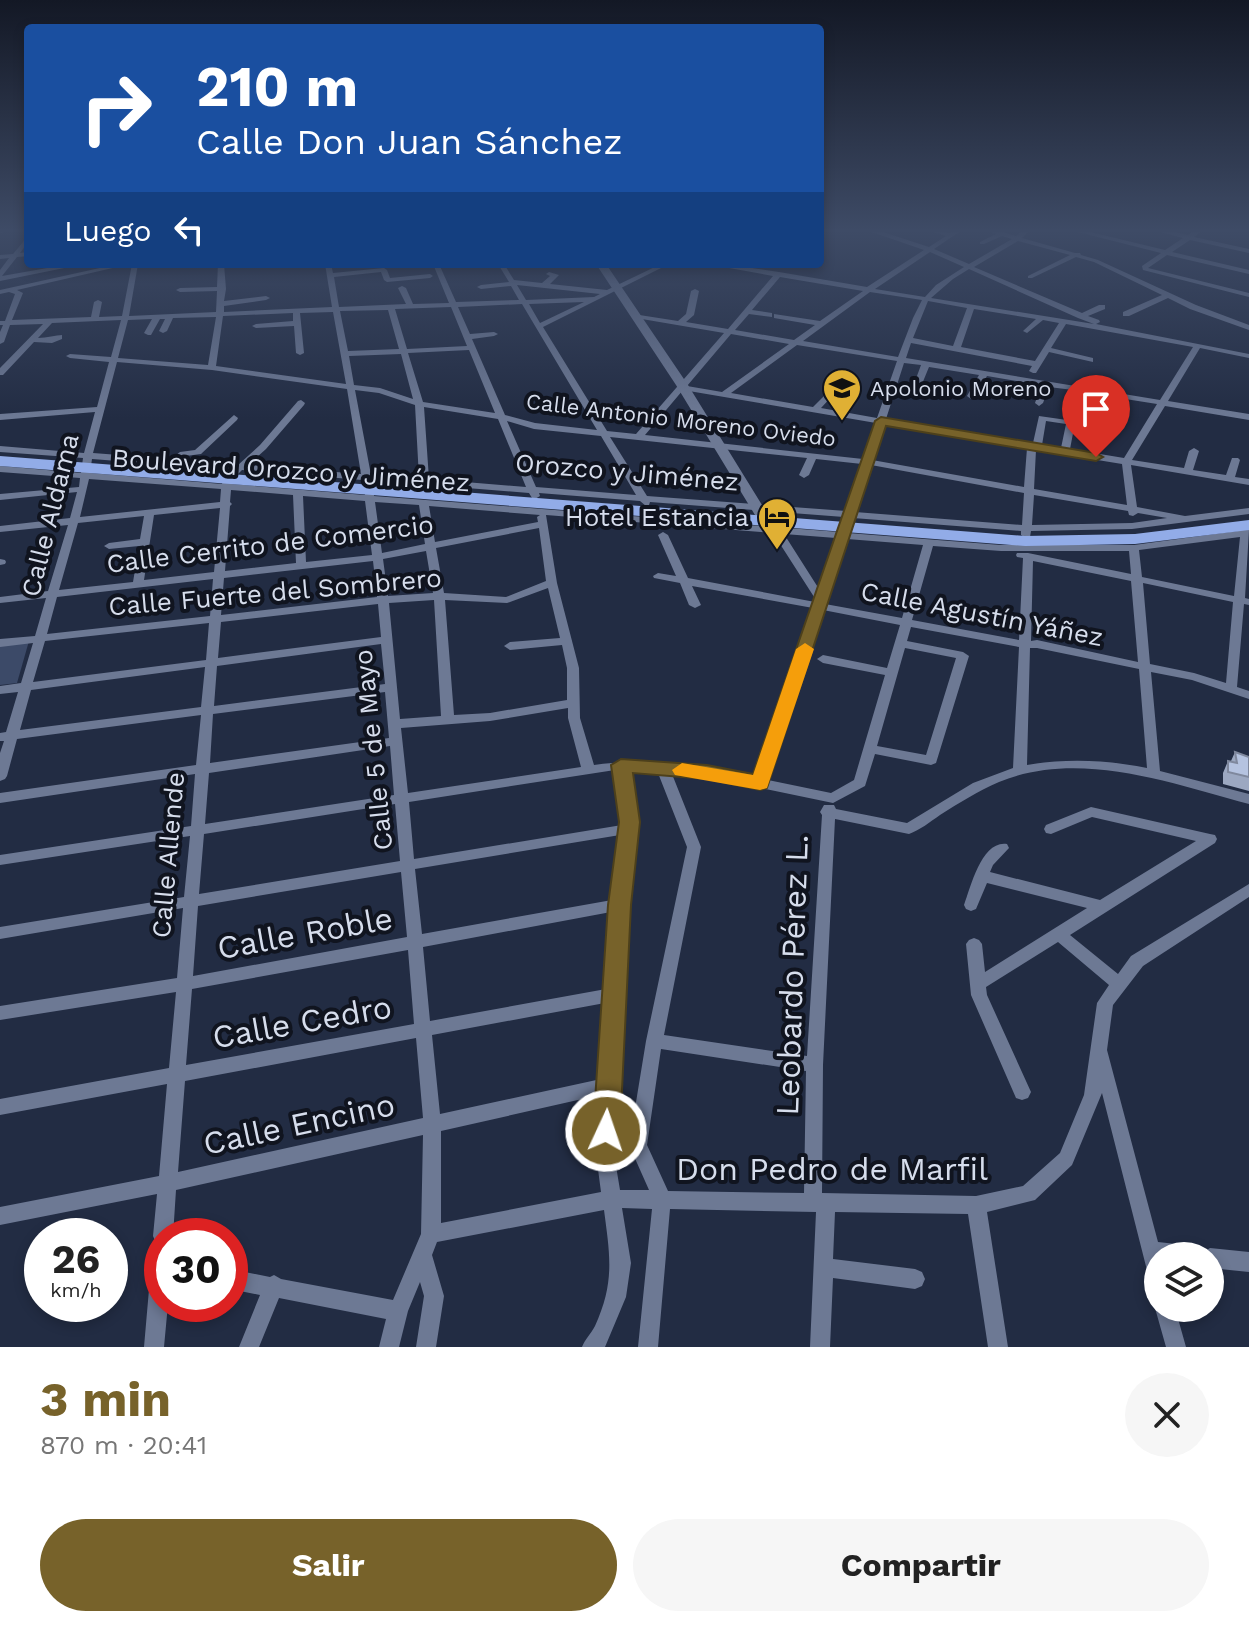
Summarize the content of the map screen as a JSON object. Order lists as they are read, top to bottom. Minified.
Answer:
{"streets":{"highway":["Orozco y Jiménez"],"street":["Calle Antonio Moreno Oviedo","Boulevard Orozco y Jiménez","Calle Aldama","Calle Cerrito de Comercio","Calle Fuerte del Sombrero","Calle Agustín Yáñez","Calle 5 de Mayo","Calle Allende","Calle Roble","Leobardo Pérez L.","Calle Cedro","Calle Encino","Don Pedro de Marfil"]},"crossings":[["Calle Antonio Moreno Oviedo","Orozco y Jiménez"],["Calle Antonio Moreno Oviedo","Calle Aldama"],["Calle Antonio Moreno Oviedo","Calle 5 de Mayo"],["Boulevard Orozco y Jiménez","Orozco y Jiménez"],["Boulevard Orozco y Jiménez","Calle Aldama"],["Boulevard Orozco y Jiménez","Calle 5 de Mayo"],["Boulevard Orozco y Jiménez","Calle Allende"],["Orozco y Jiménez","Calle Aldama"],["Orozco y Jiménez","Calle Cerrito de Comercio"],["Orozco y Jiménez","Calle 5 de Mayo"],["Orozco y Jiménez","Calle Allende"],["Calle Aldama","Calle Cerrito de Comercio"],["Calle Aldama","Calle Fuerte del Sombrero"],["Calle Cerrito de Comercio","Calle 5 de Mayo"],["Calle Cerrito de Comercio","Calle Allende"],["Calle Fuerte del Sombrero","Calle 5 de Mayo"],["Calle Fuerte del Sombrero","Calle Allende"],["Calle 5 de Mayo","Calle Roble"],["Calle 5 de Mayo","Calle Cedro"],["Calle 5 de Mayo","Calle Encino"],["Calle 5 de Mayo","Don Pedro de Marfil"],["Calle Allende","Calle Roble"],["Calle Allende","Calle Cedro"],["Calle Allende","Calle Encino"],["Leobardo Pérez L.","Don Pedro de Marfil"]],"places":{"school or university":["Apolonio Moreno"],"hotel":["Hotel Estancia"]},"page":{"turn":["210 m","Calle Don Juan Sánchez"],"then":"Luego","speed":"26 km/h","limit":"30","heading":["3 min","870 m · 20:41"],"buttons":["Salir","Compartir"]}}
